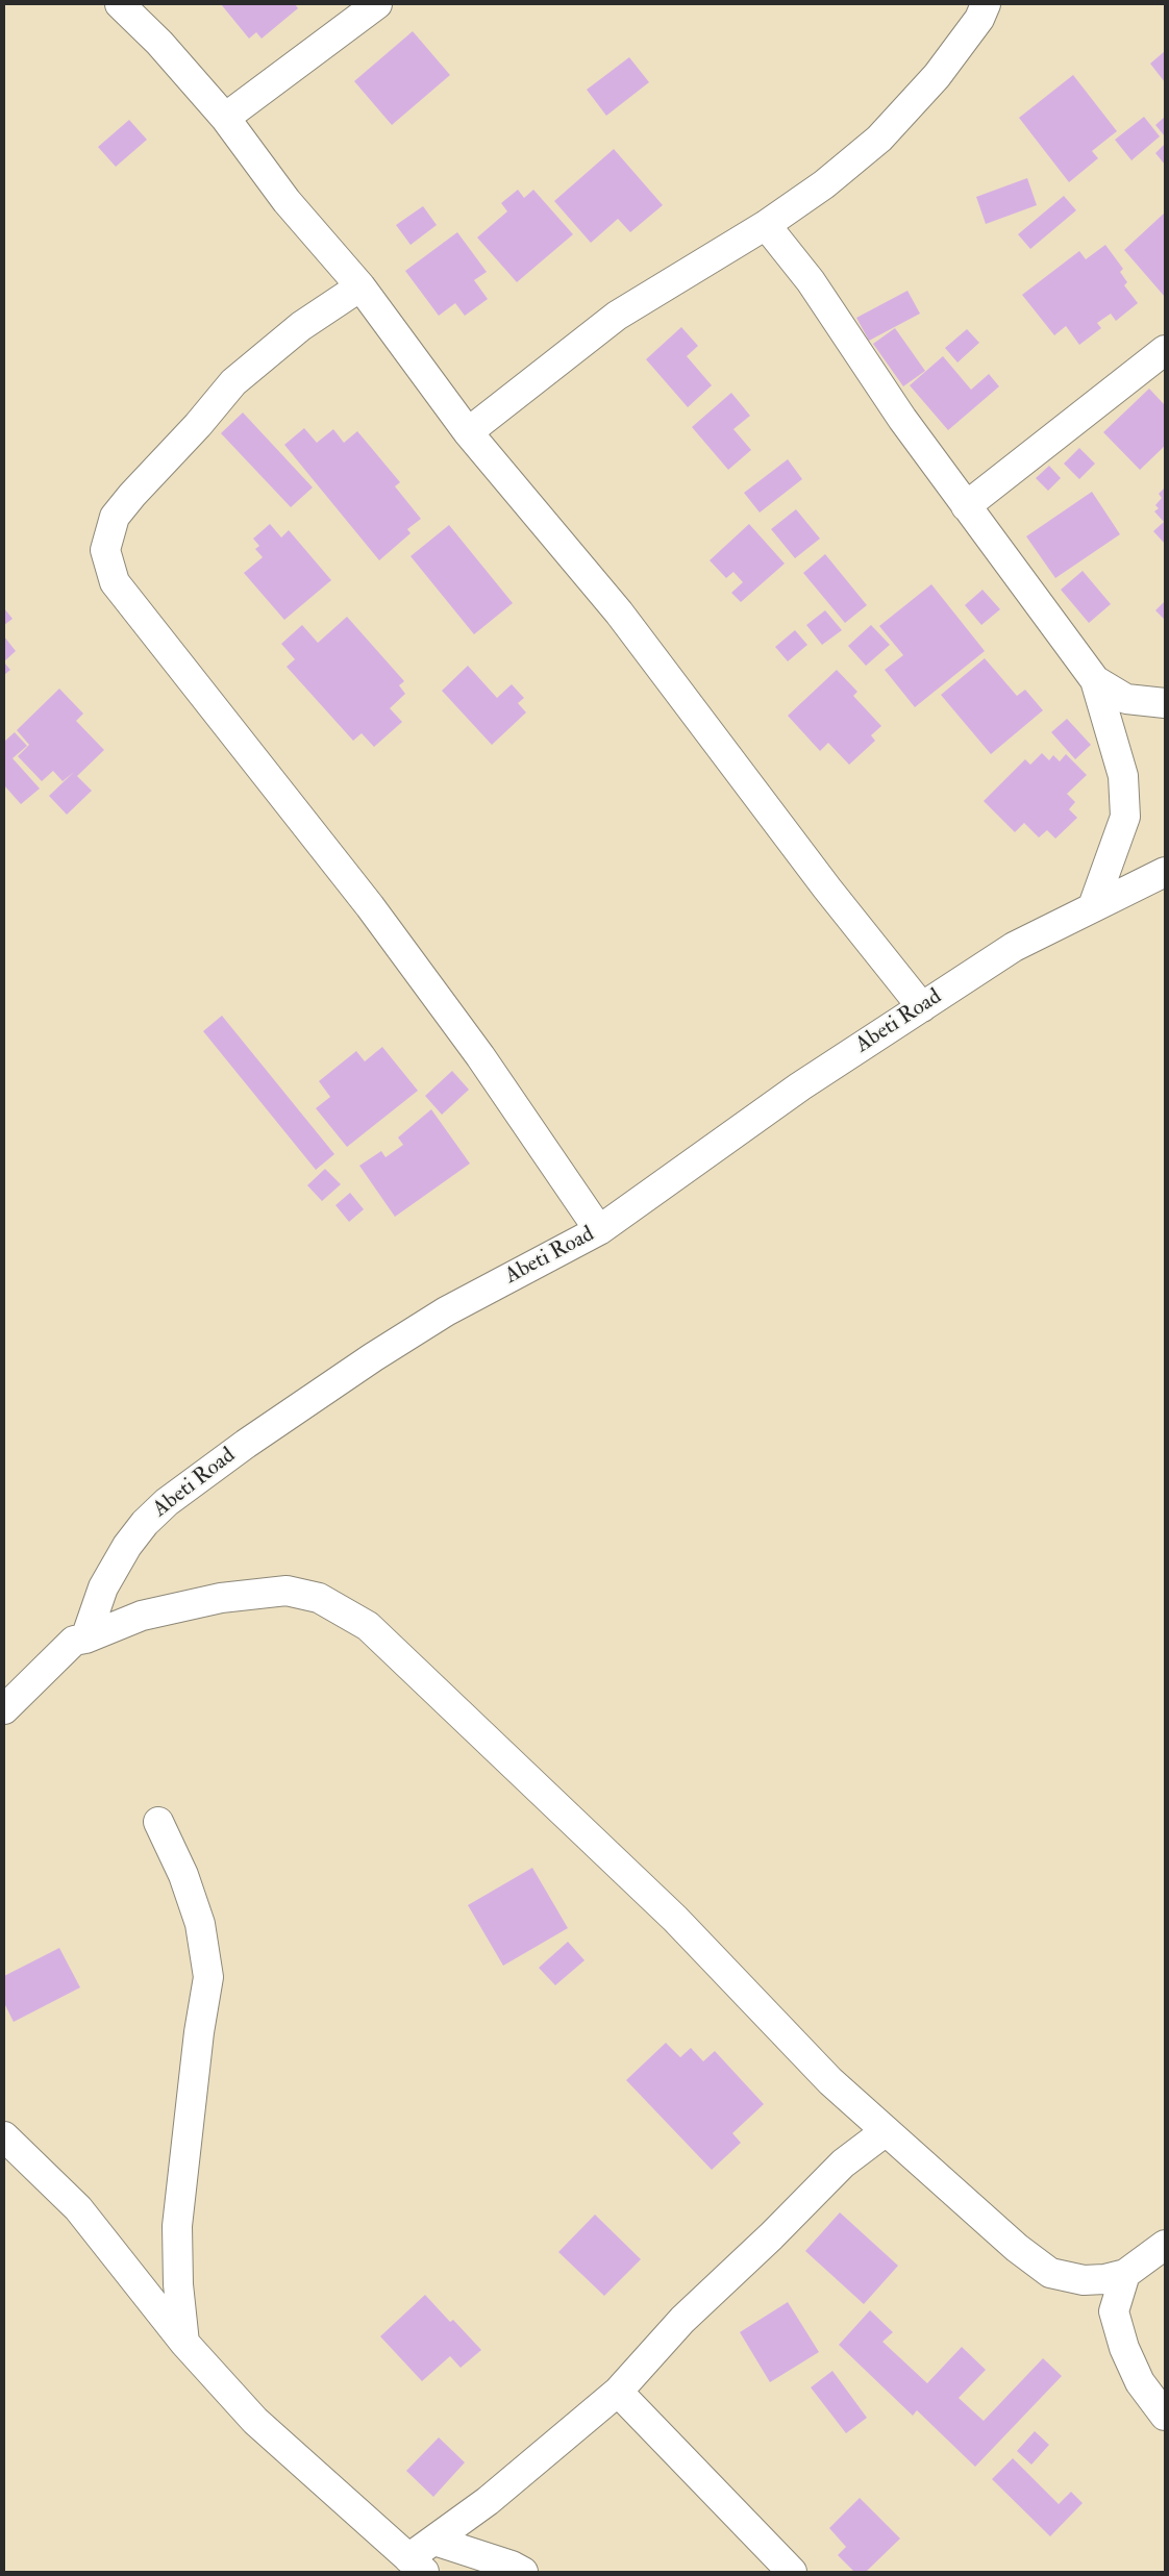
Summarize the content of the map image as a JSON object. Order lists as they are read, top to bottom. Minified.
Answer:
{"streets":{"street":["Abeti Road"]}}
